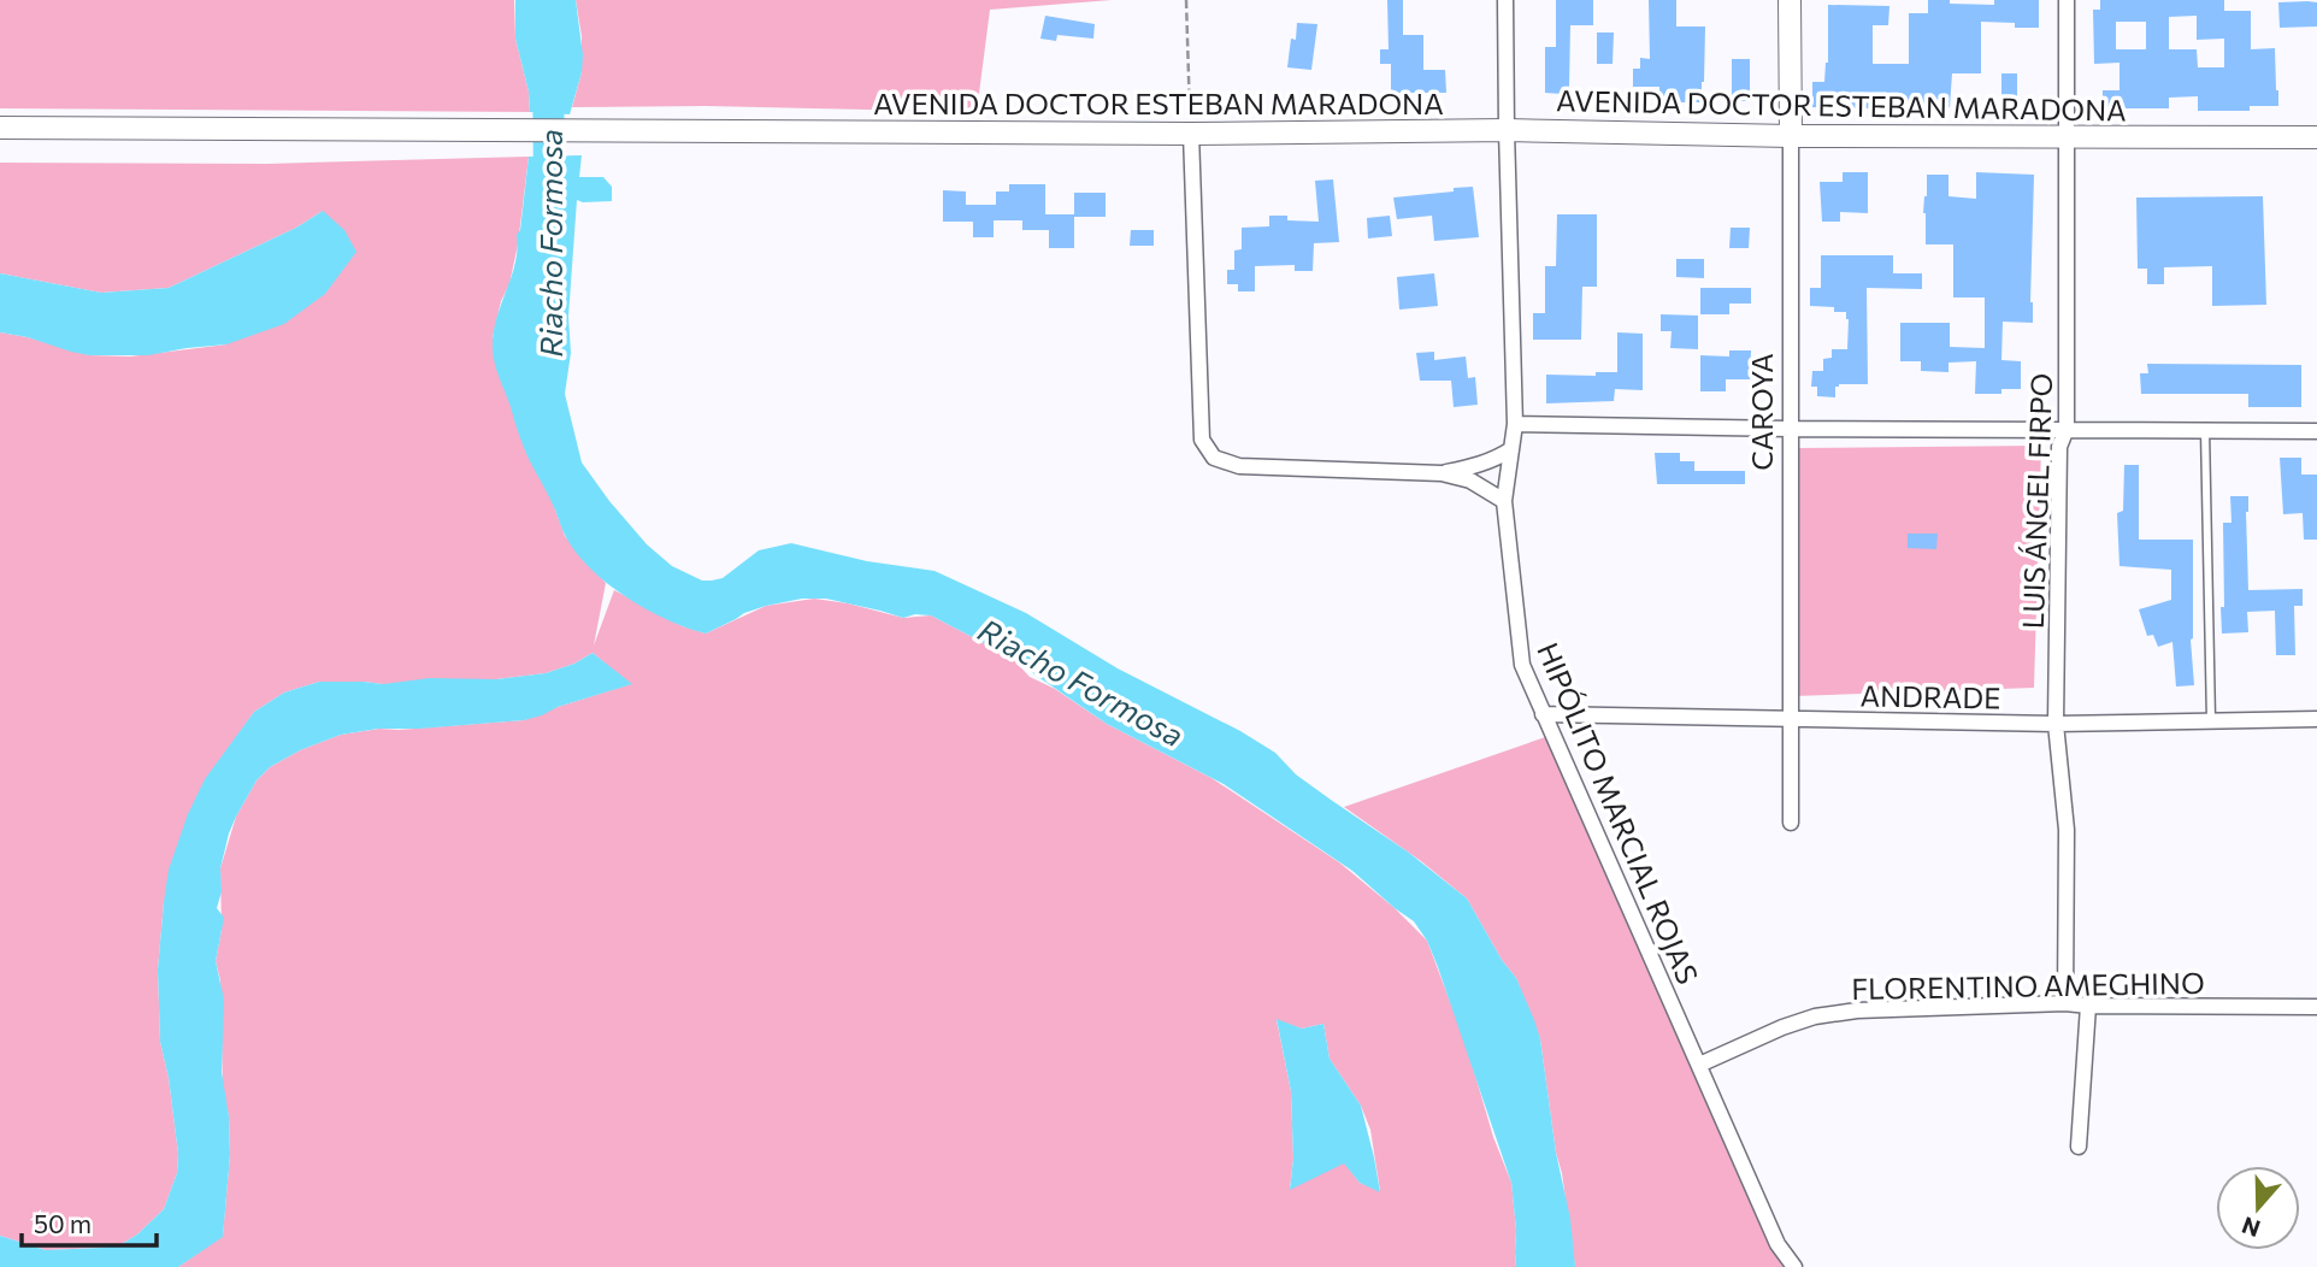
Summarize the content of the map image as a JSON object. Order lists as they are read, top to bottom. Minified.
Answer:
{"streets":{"main road":["AVENIDA DOCTOR ESTEBAN MARADONA","CAROYA"],"street":["LUIS ÁNGEL FIRPO","ANDRADE","HIPÓLITO MARCIAL ROJAS","FLORENTINO AMEGHINO"]},"crossings":[["AVENIDA DOCTOR ESTEBAN MARADONA","CAROYA"],["AVENIDA DOCTOR ESTEBAN MARADONA","LUIS ÁNGEL FIRPO"],["AVENIDA DOCTOR ESTEBAN MARADONA","HIPÓLITO MARCIAL ROJAS"],["CAROYA","ANDRADE"],["LUIS ÁNGEL FIRPO","ANDRADE"],["LUIS ÁNGEL FIRPO","FLORENTINO AMEGHINO"],["ANDRADE","HIPÓLITO MARCIAL ROJAS"],["HIPÓLITO MARCIAL ROJAS","FLORENTINO AMEGHINO"]],"water":["Riacho Formosa"],"scale_bar":"50 m","north":"bottom"}
